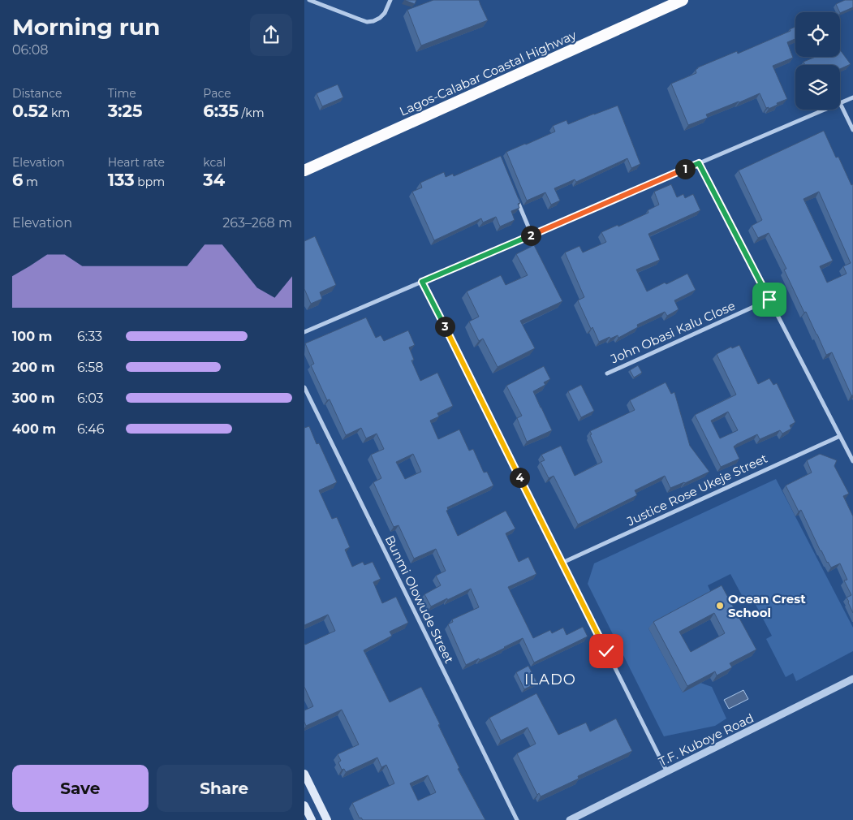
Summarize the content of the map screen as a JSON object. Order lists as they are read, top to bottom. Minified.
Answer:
{"streets":{"highway":["Lagos-Calabar Coastal Highway"],"street":["John Obasi Kalu Close","Justice Rose Ukeje Street","Bunmi Olowude Street","T.F. Kuboye Road"]},"districts":["ILADO"],"places":["Ocean Crest School"],"page":{"heading":["Morning run","06:08"],"stats":[["Distance","0.52 km"],["Time","3:25"],["Pace","6:35 /km"],["Elevation","6 m"],["Heart rate","133 bpm"],["kcal","34"]],"pins":["1","2","3","4"],"chart":["Elevation","263–268 m"],"list":[{"name":"100 m","note":"6:33"},{"name":"200 m","note":"6:58"},{"name":"300 m","note":"6:03"},{"name":"400 m","note":"6:46"}],"buttons":["Save","Share"]}}
